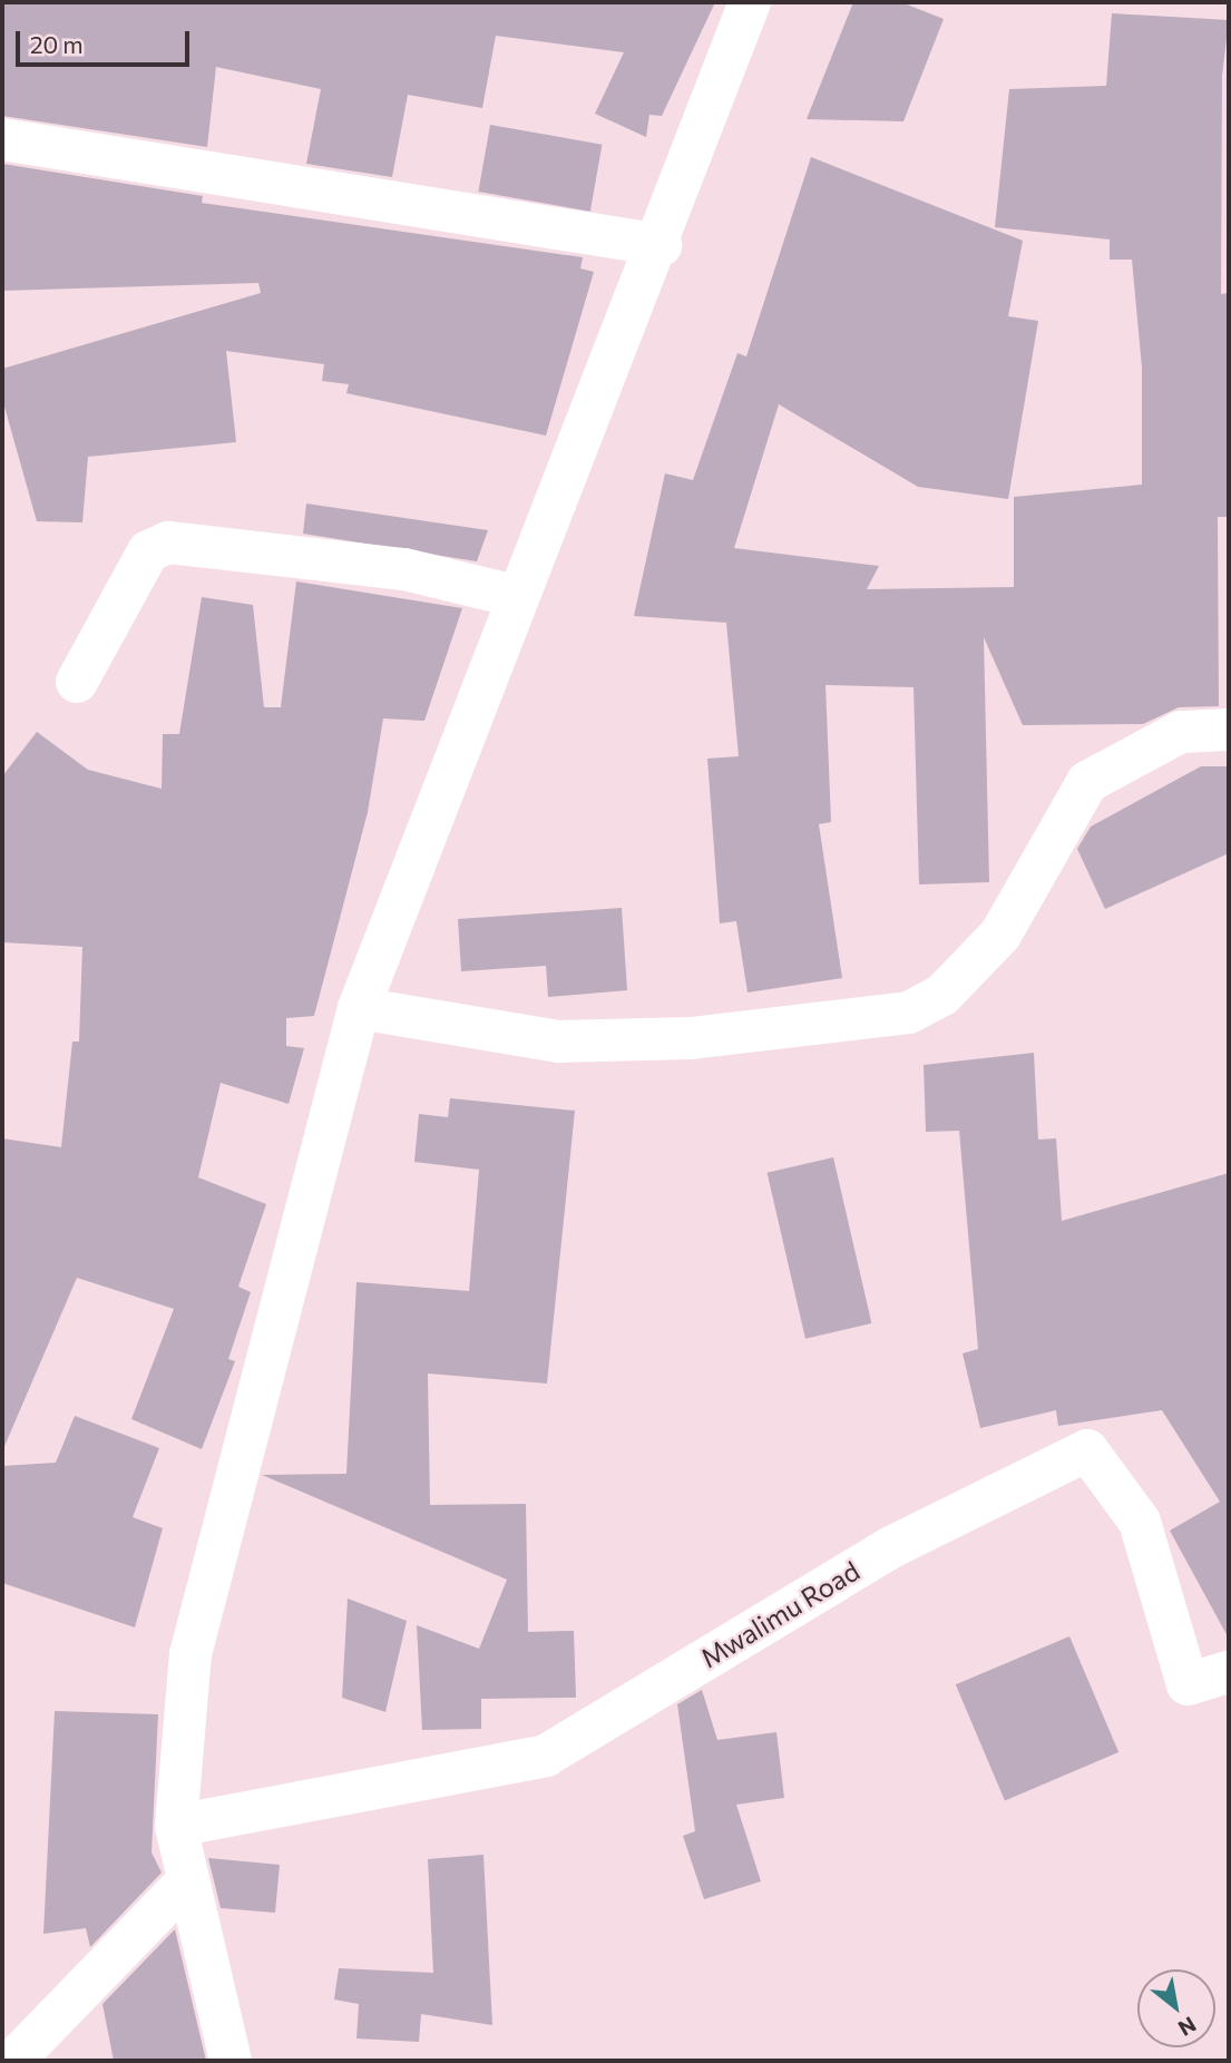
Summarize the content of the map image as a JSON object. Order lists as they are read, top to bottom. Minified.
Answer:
{"streets":{"street":["Mwalimu Road"]},"scale_bar":"20 m","north":"bottom right"}
